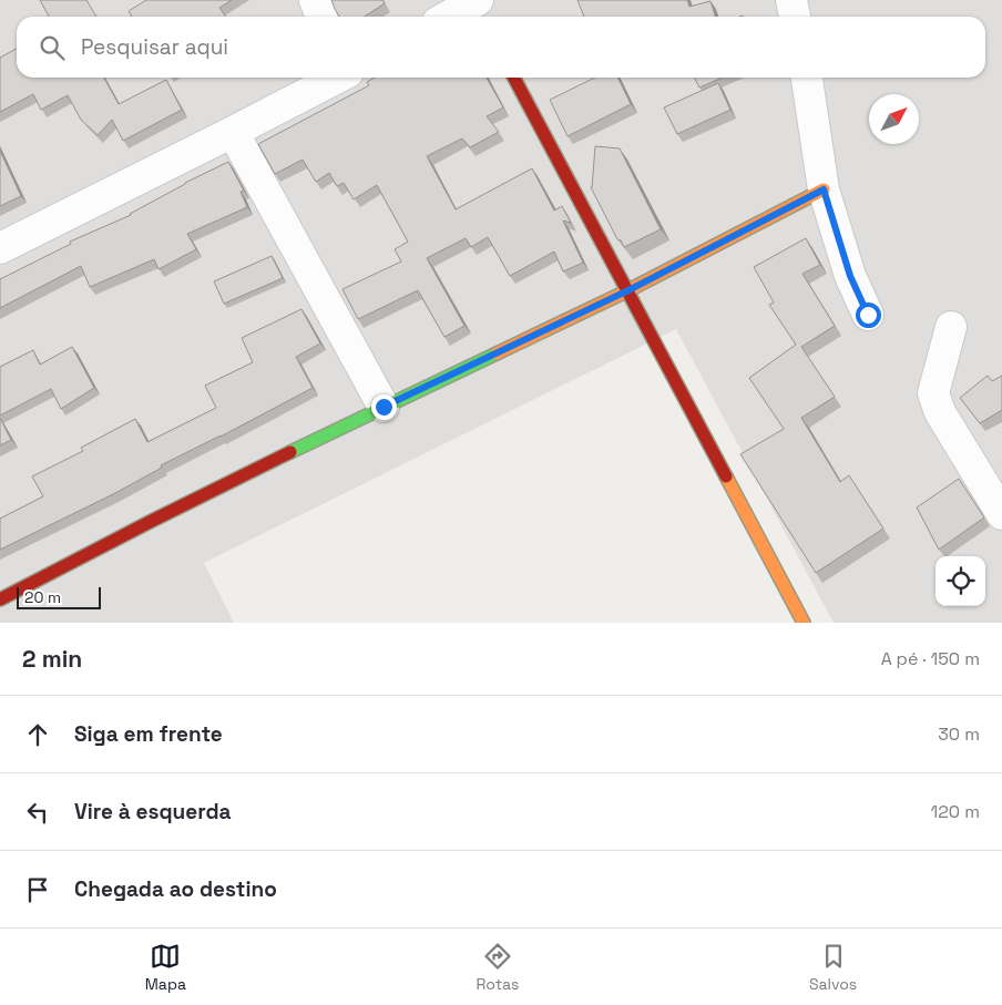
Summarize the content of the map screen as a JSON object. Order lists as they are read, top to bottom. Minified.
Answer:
{"scale_bar":"20 m","north":"top right","page":{"search":"Pesquisar aqui","scale":"20 m","heading":["2 min","A pé · 150 m"],"list":[["Siga em frente","30 m"],["Vire à esquerda","120 m"],"Chegada ao destino"],"nav":["Mapa","Rotas","Salvos"]}}
